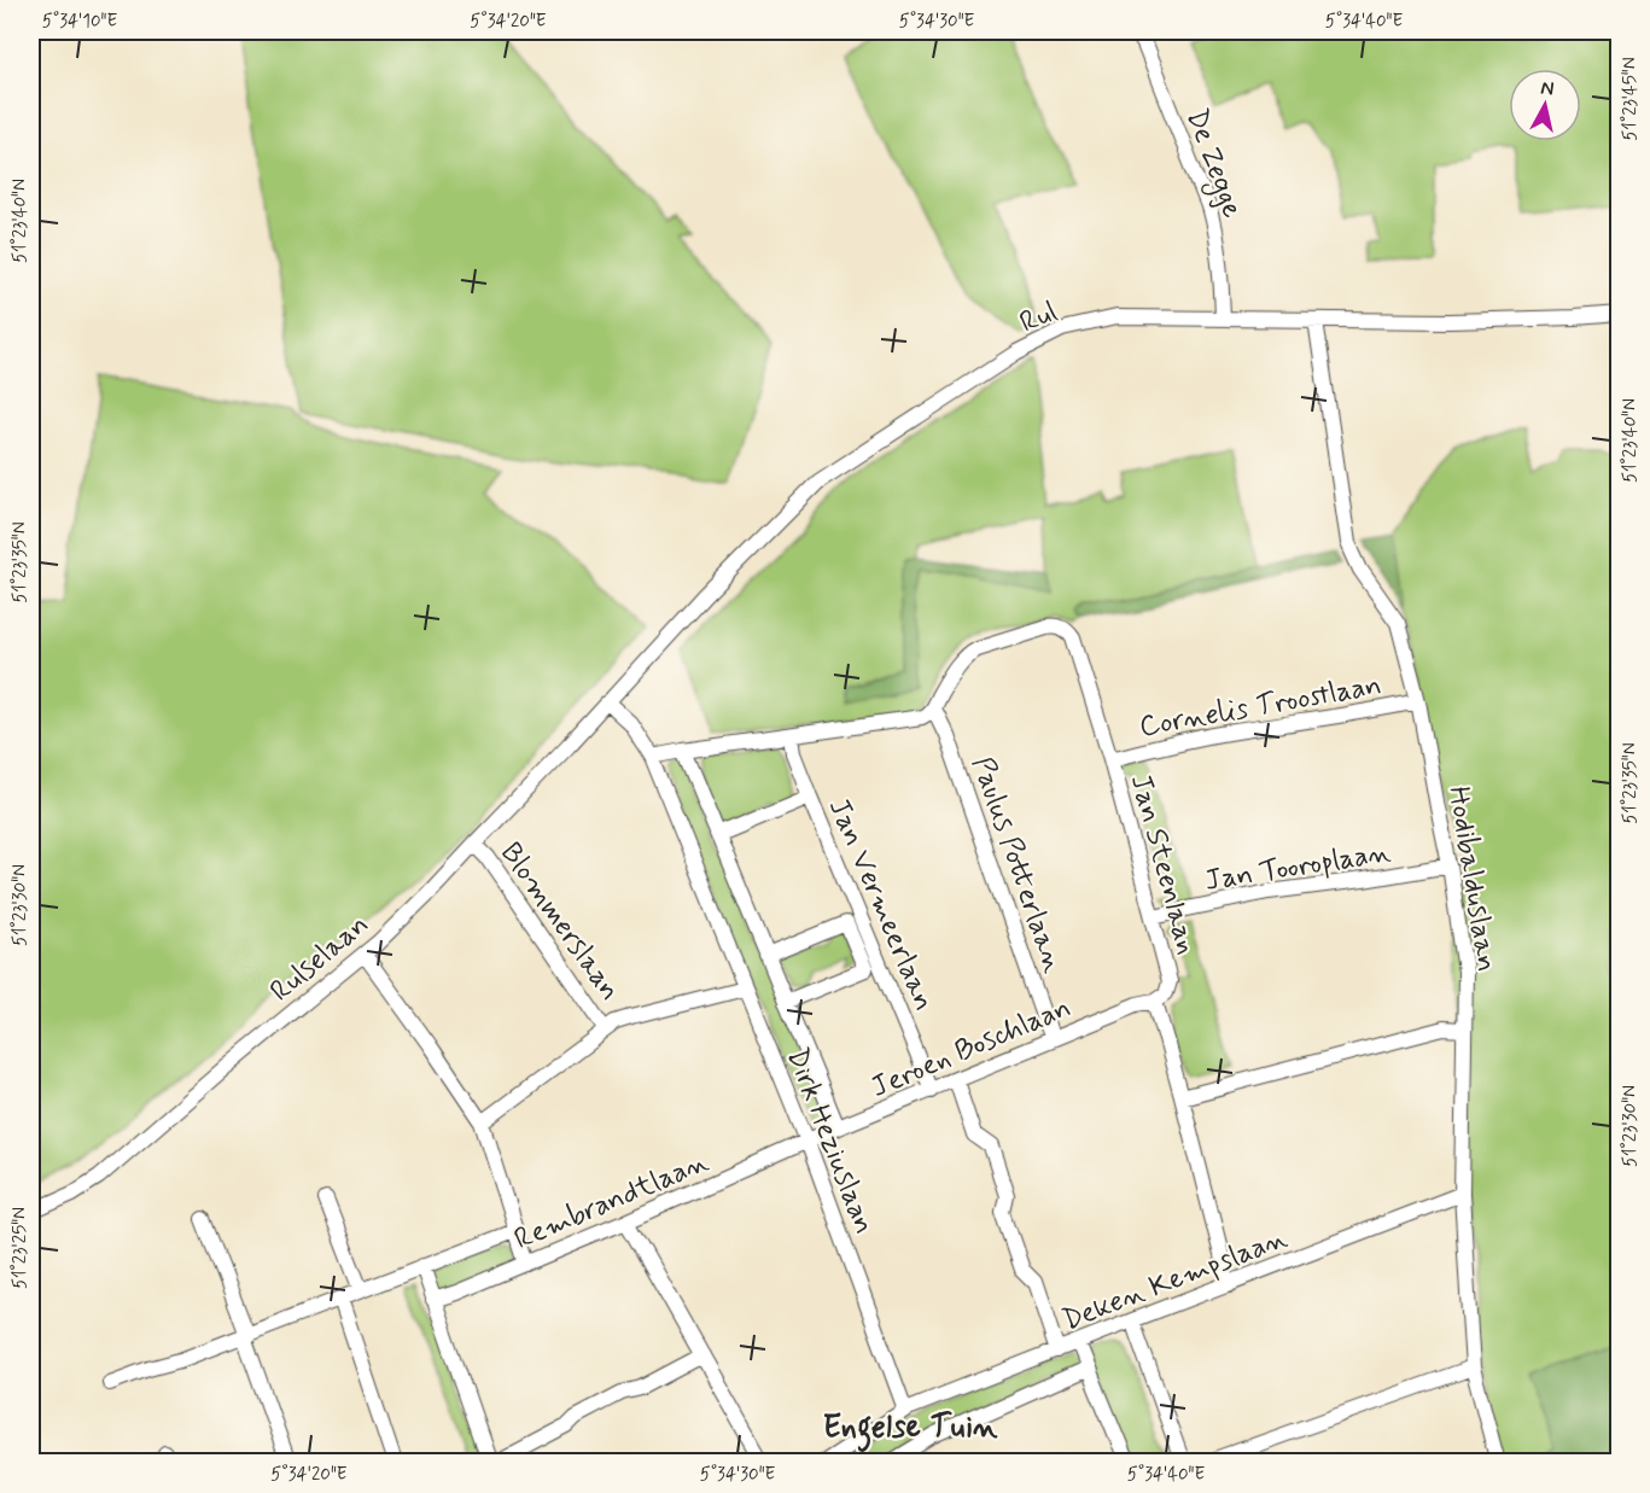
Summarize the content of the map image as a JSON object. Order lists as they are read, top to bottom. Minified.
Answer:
{"streets":{"street":["De Zegge","Rul","Cornelis Troostlaan","Paulus Potterlaan","Jan Steenlaan","Jan Tooroplaan","Hodibalduslaan","Jan Vermeerlaan","Blommerslaan","Rulselaan","Jeroen Boschlaan","Dirk Heziuslaan","Rembrandtlaan","Deken Kempslaan"]},"crossings":[["De Zegge","Rul"],["Rul","Hodibalduslaan"],["Rul","Rulselaan"],["Rul","Dirk Heziuslaan"],["Cornelis Troostlaan","Jan Steenlaan"],["Cornelis Troostlaan","Hodibalduslaan"],["Paulus Potterlaan","Jan Steenlaan"],["Paulus Potterlaan","Jeroen Boschlaan"],["Jan Steenlaan","Jan Tooroplaan"],["Jan Steenlaan","Jeroen Boschlaan"],["Jan Tooroplaan","Hodibalduslaan"],["Hodibalduslaan","Deken Kempslaan"],["Jan Vermeerlaan","Jeroen Boschlaan"],["Blommerslaan","Rulselaan"],["Rulselaan","Dirk Heziuslaan"],["Jeroen Boschlaan","Dirk Heziuslaan"],["Jeroen Boschlaan","Rembrandtlaan"],["Dirk Heziuslaan","Rembrandtlaan"],["Dirk Heziuslaan","Deken Kempslaan"]],"districts":["Engelse Tuin"],"north":"top","coordinates":["5°34'10\"E","5°34'20\"E","5°34'30\"E","5°34'40\"E","51°23'45\"N","51°23'40\"N","51°23'35\"N","51°23'30\"N","51°23'25\"N"]}
